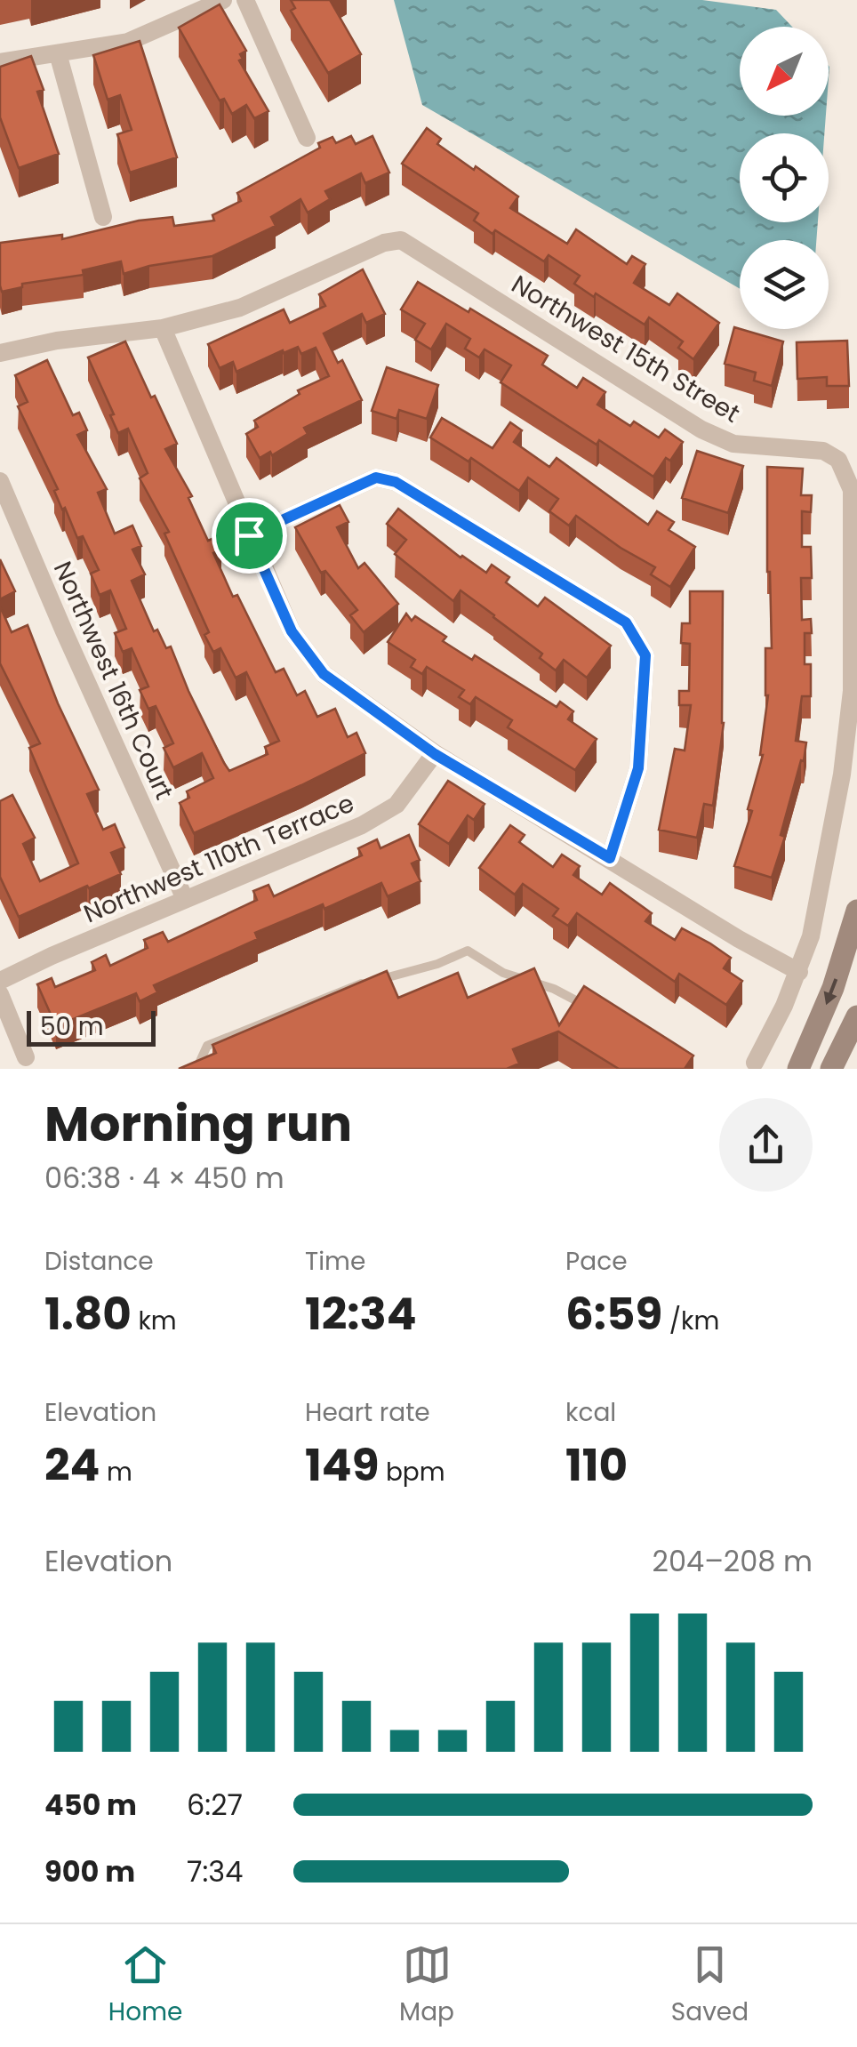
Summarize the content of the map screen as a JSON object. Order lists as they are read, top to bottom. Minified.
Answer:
{"streets":{"street":["Northwest 15th Street","Northwest 16th Court","Northwest 110th Terrace"]},"crossings":[["Northwest 16th Court","Northwest 110th Terrace"]],"scale_bar":"50 m","north":"bottom left","page":{"scale":"50 m","heading":["Morning run","06:38 · 4 × 450 m"],"stats":[["Distance","1.80 km"],["Time","12:34"],["Pace","6:59 /km"],["Elevation","24 m"],["Heart rate","149 bpm"],["kcal","110"]],"chart":["Elevation","204–208 m"],"list":[{"name":"450 m","note":"6:27"},{"name":"900 m","note":"7:34"}],"tabs":["Home","Map","Saved"]}}
